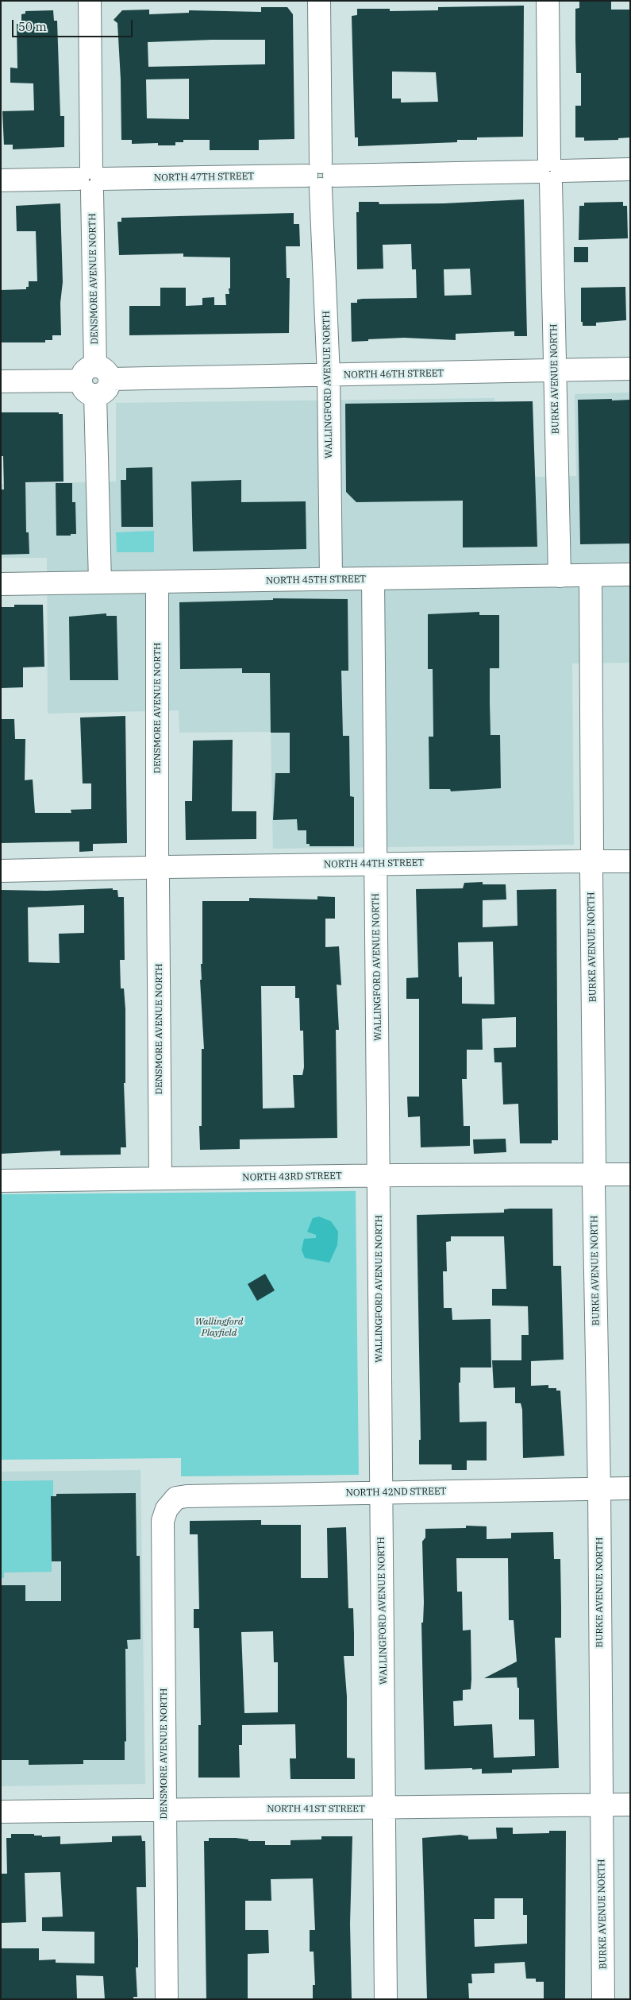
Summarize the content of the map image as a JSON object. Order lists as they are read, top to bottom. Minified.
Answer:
{"streets":{"street":["NORTH 47TH STREET","DENSMORE AVENUE NORTH","NORTH 46TH STREET","BURKE AVENUE NORTH","WALLINGFORD AVENUE NORTH","NORTH 45TH STREET","NORTH 44TH STREET","NORTH 43RD STREET","NORTH 42ND STREET","NORTH 41ST STREET"]},"crossings":[["NORTH 47TH STREET","DENSMORE AVENUE NORTH"],["NORTH 47TH STREET","BURKE AVENUE NORTH"],["NORTH 47TH STREET","WALLINGFORD AVENUE NORTH"],["DENSMORE AVENUE NORTH","NORTH 46TH STREET"],["DENSMORE AVENUE NORTH","NORTH 45TH STREET"],["DENSMORE AVENUE NORTH","NORTH 44TH STREET"],["DENSMORE AVENUE NORTH","NORTH 43RD STREET"],["DENSMORE AVENUE NORTH","NORTH 42ND STREET"],["DENSMORE AVENUE NORTH","NORTH 41ST STREET"],["NORTH 46TH STREET","BURKE AVENUE NORTH"],["NORTH 46TH STREET","WALLINGFORD AVENUE NORTH"],["BURKE AVENUE NORTH","NORTH 45TH STREET"],["BURKE AVENUE NORTH","NORTH 44TH STREET"],["BURKE AVENUE NORTH","NORTH 43RD STREET"],["BURKE AVENUE NORTH","NORTH 42ND STREET"],["BURKE AVENUE NORTH","NORTH 41ST STREET"],["WALLINGFORD AVENUE NORTH","NORTH 45TH STREET"],["WALLINGFORD AVENUE NORTH","NORTH 44TH STREET"],["WALLINGFORD AVENUE NORTH","NORTH 43RD STREET"],["WALLINGFORD AVENUE NORTH","NORTH 42ND STREET"],["WALLINGFORD AVENUE NORTH","NORTH 41ST STREET"]],"parks":["Wallingford Playfield"],"scale_bar":"50 m"}
